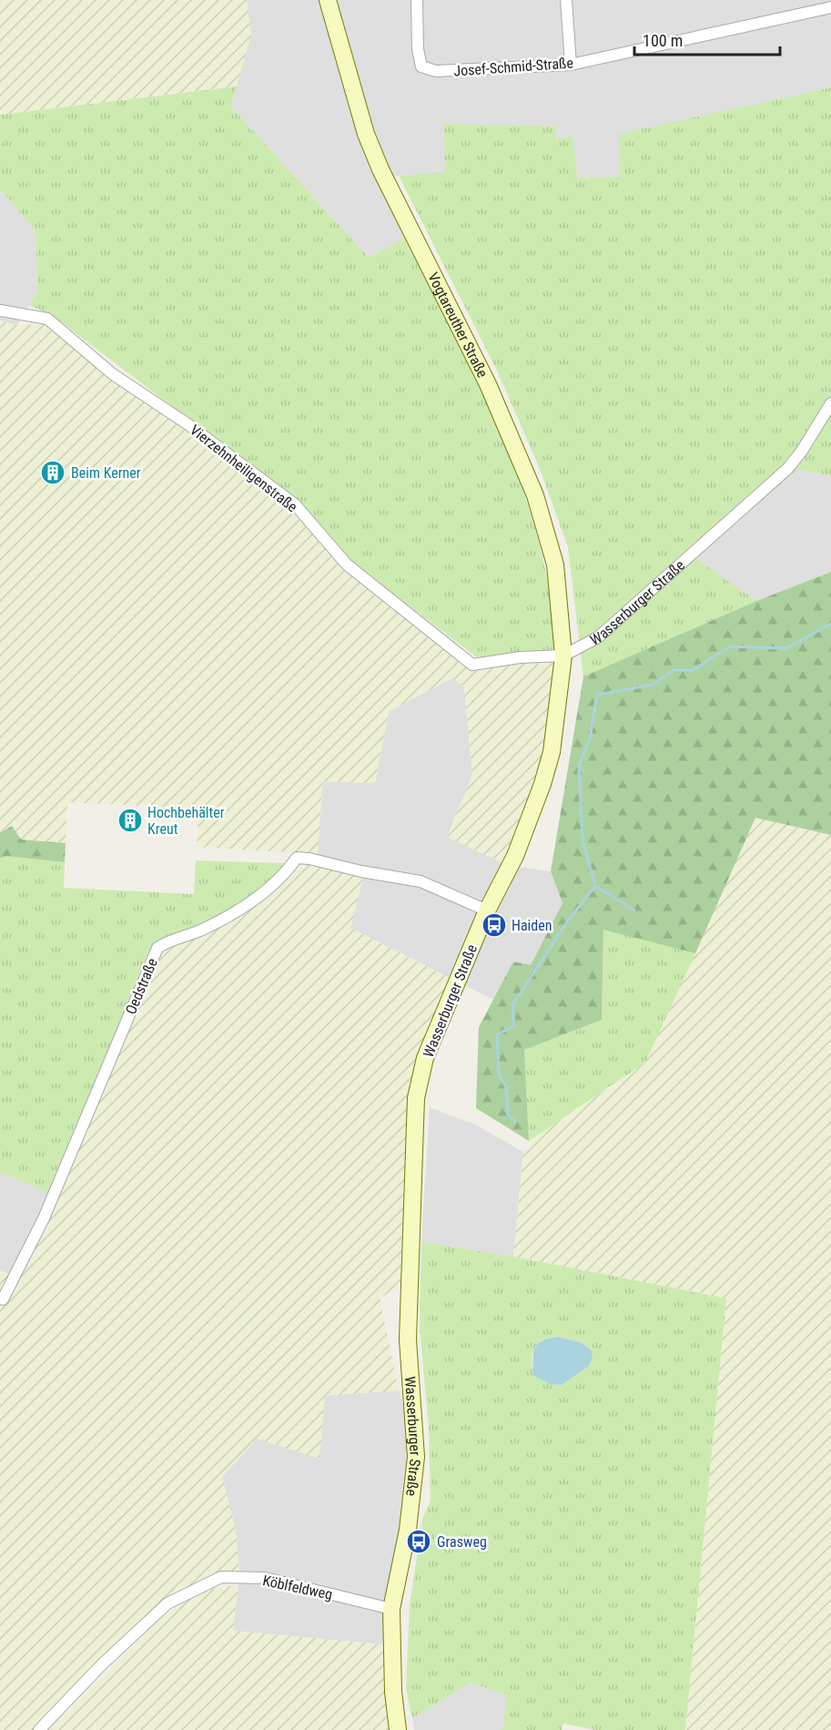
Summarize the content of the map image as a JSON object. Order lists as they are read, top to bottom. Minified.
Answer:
{"streets":{"main road":["Vogtareuther Straße","Wasserburger Straße"],"street":["Josef-Schmid-Straße","Vierzehnheiligenstraße","Oedstraße","Köblfeldweg"]},"crossings":[["Vogtareuther Straße","Vierzehnheiligenstraße"],["Vogtareuther Straße","Wasserburger Straße"],["Vierzehnheiligenstraße","Wasserburger Straße"],["Wasserburger Straße","Oedstraße"],["Wasserburger Straße","Köblfeldweg"]],"places":{"building":["Beim Kerner","Hochbehälter Kreut"],"bus stop":["Haiden","Grasweg"]},"scale_bar":"100 m"}
